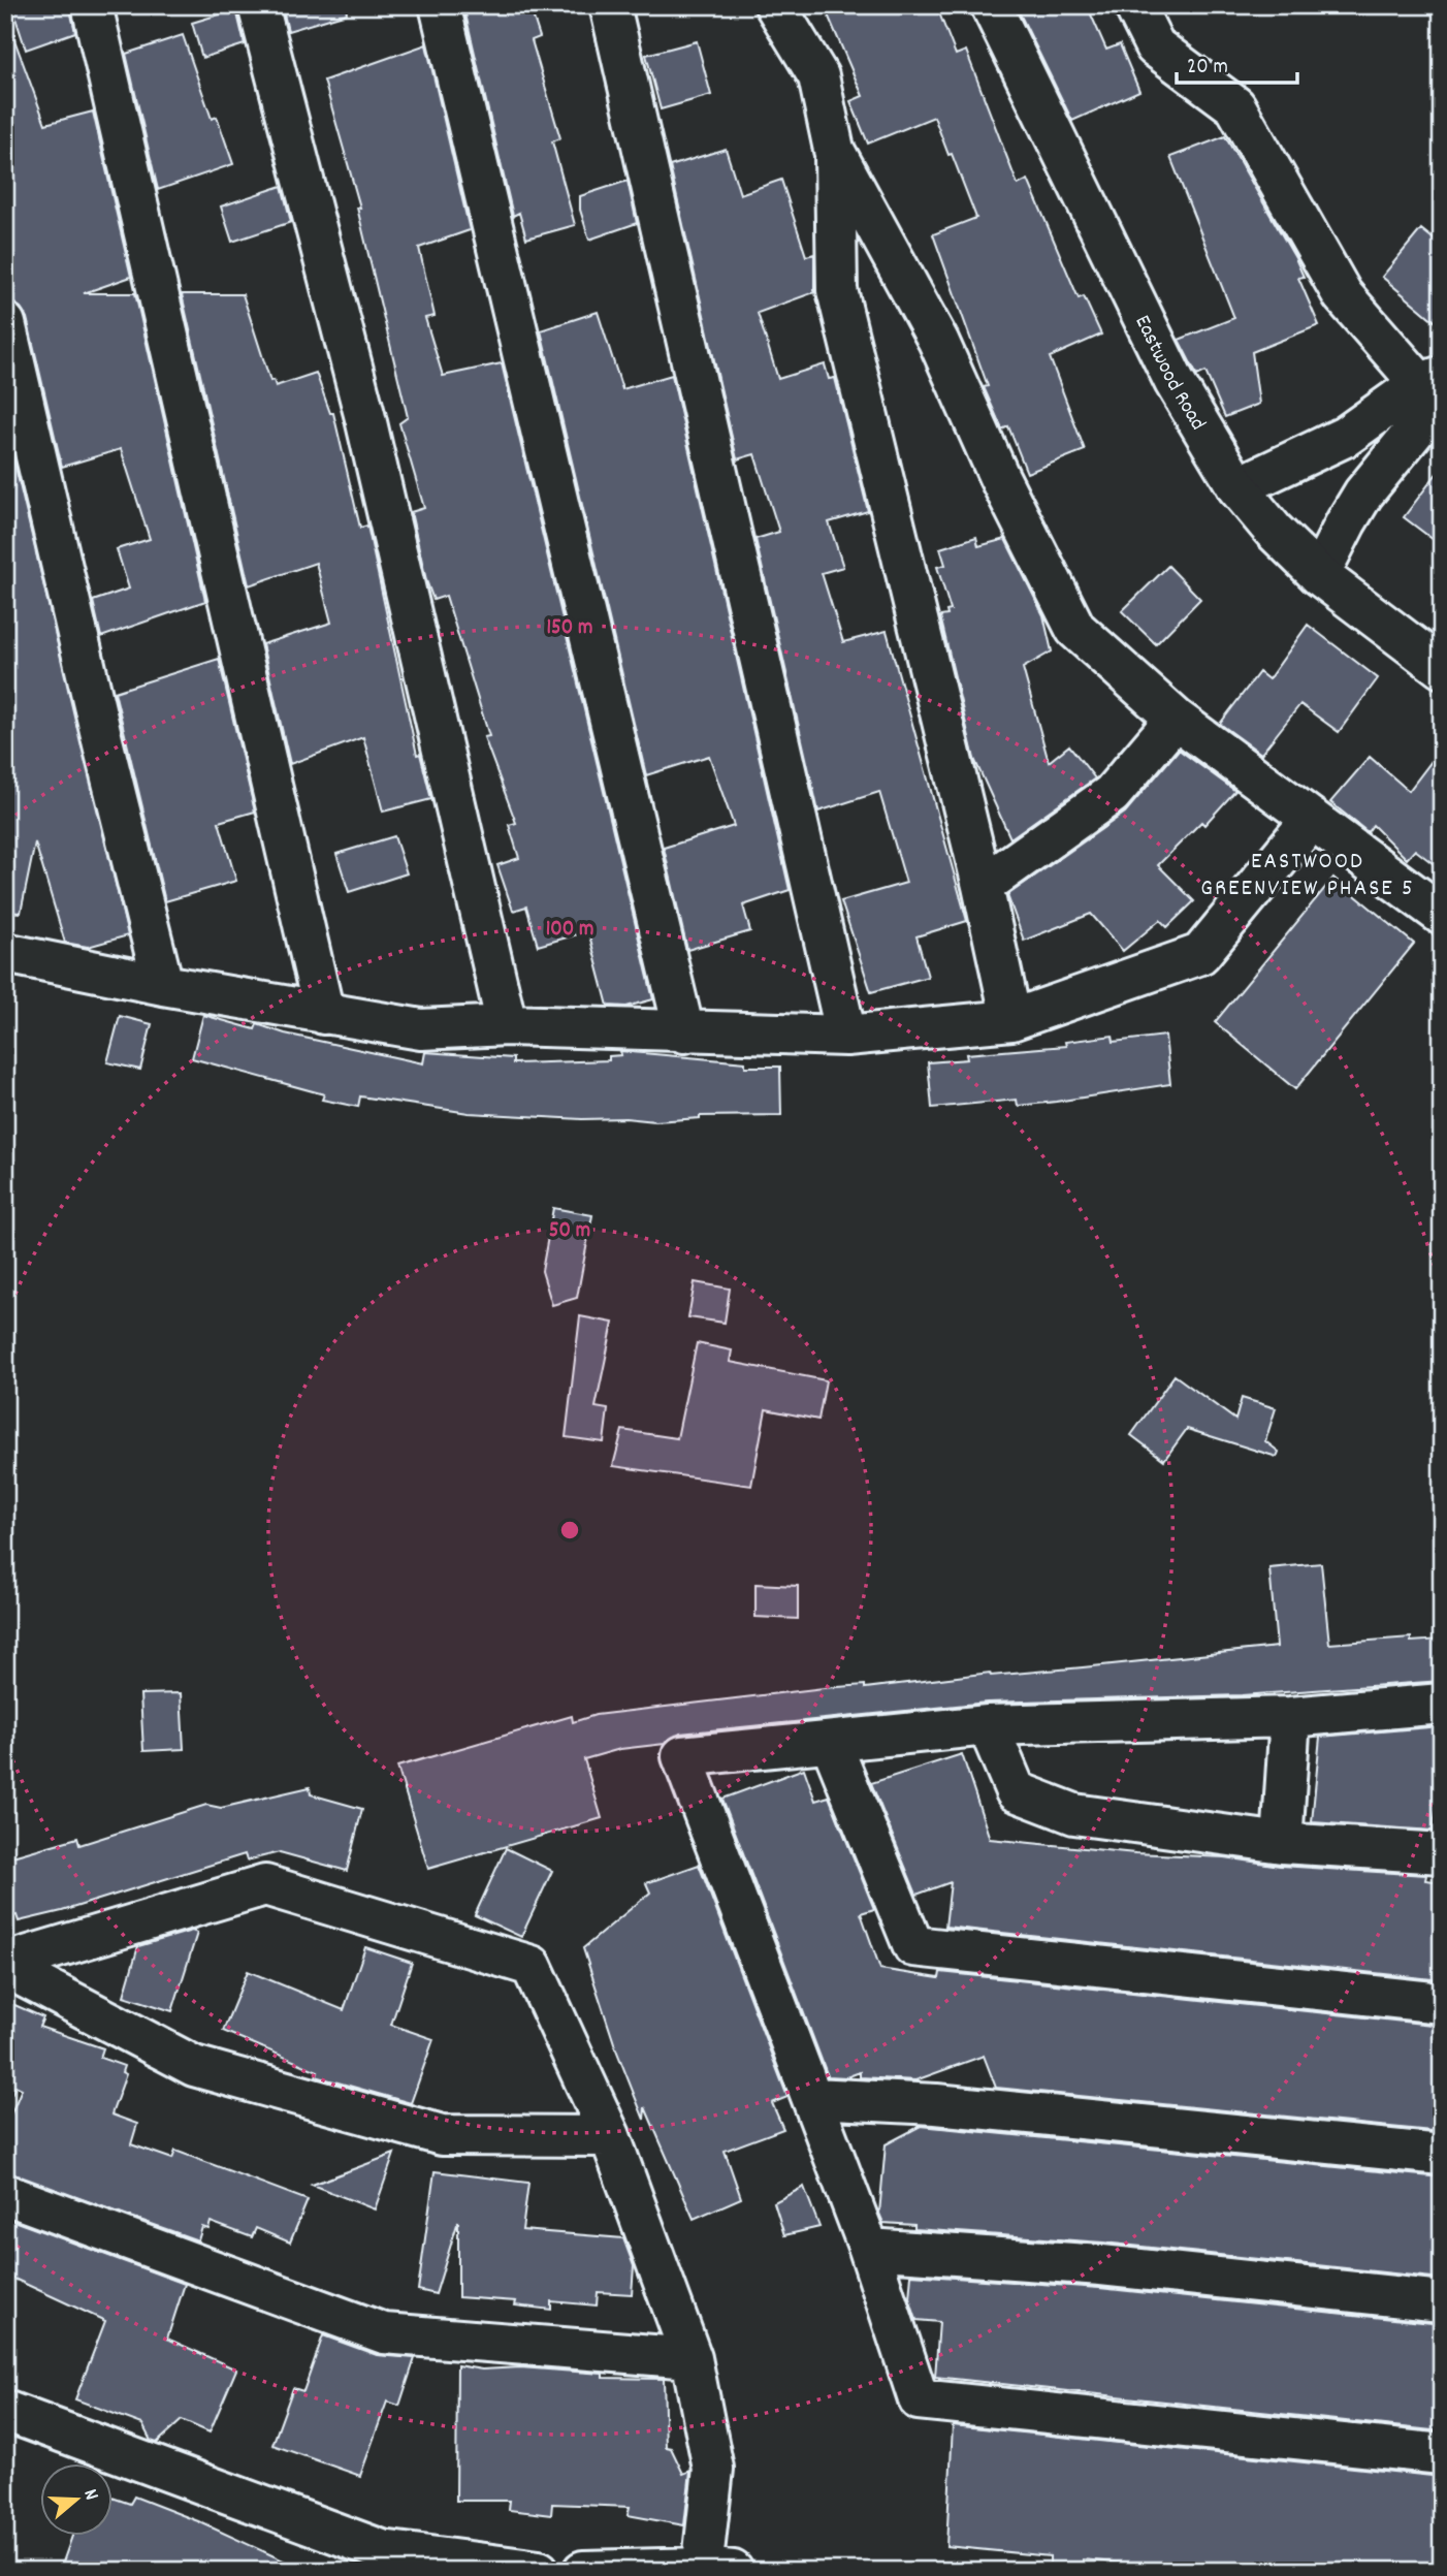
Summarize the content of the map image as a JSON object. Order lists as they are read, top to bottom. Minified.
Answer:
{"streets":{"street":["Eastwood Road"]},"districts":["EASTWOOD GREENVIEW PHASE 5"],"scale_bar":"20 m","north":"right","rings":["150 m","100 m","50 m"]}
